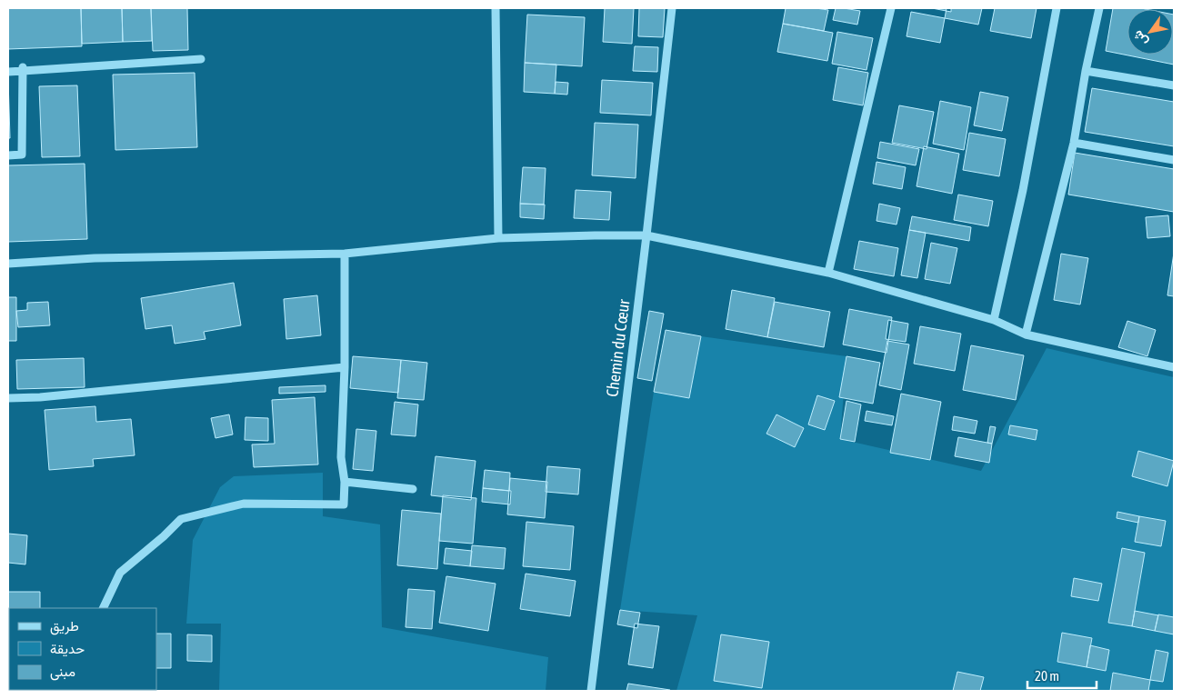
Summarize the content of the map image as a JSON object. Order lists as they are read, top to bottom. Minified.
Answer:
{"streets":{"street":["Chemin du Cœur"]},"legend":["طريق","حديقة","مبنى"],"scale_bar":"20 m","north":"bottom left"}
